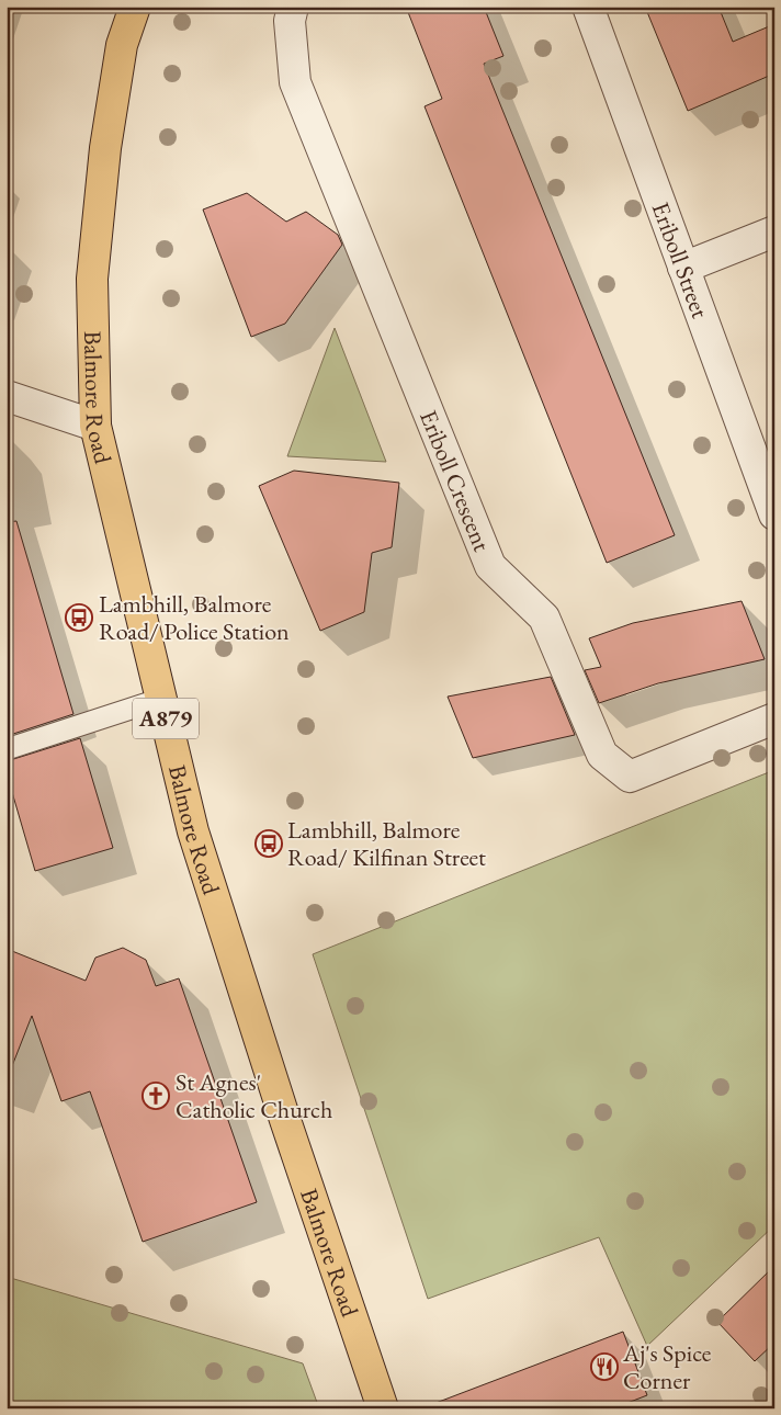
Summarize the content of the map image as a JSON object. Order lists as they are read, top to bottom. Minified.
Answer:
{"streets":{"main road":["Balmore Road","A879"],"street":["Eriboll Street","Eriboll Crescent"]},"places":{"bus stop":["Lambhill, Balmore Road/ Police Station","Lambhill, Balmore Road/ Kilfinan Street"],"church":["St Agnes' Catholic Church"],"restaurant":["Aj's Spice Corner"]}}
